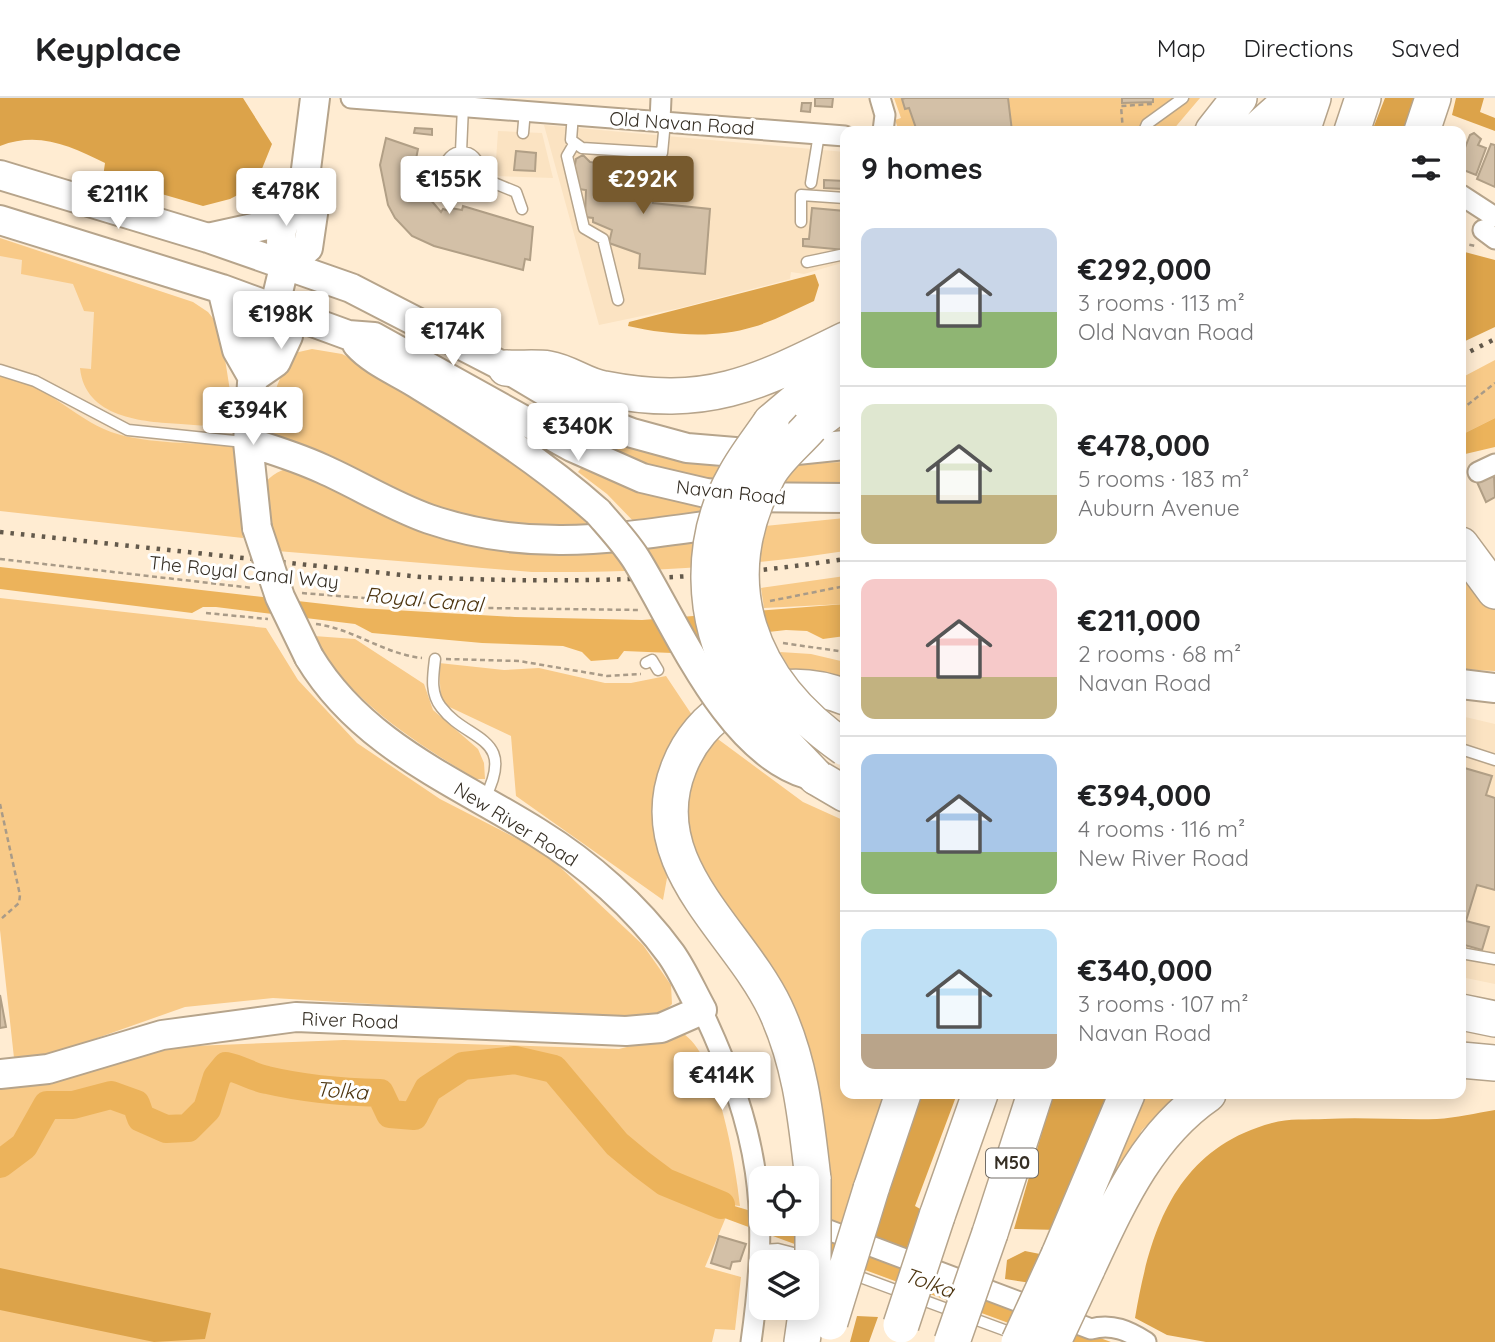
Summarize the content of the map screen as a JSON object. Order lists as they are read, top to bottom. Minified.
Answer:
{"streets":{"highway":["M50"],"main road":["Navan Road","New River Road","River Road"],"street":["Old Navan Road"],"path":["The Royal Canal Way"]},"crossings":[["New River Road","River Road"]],"water":["Royal Canal","Tolka"],"page":{"header":"Keyplace","nav":["Map","Directions","Saved"],"heading":"9 homes","price":["€155K","€292K","€478K","€211K","€198K","€174K","€394K","€340K","€414K"],"list":[{"name":"€292,000","note":"3 rooms · 113 m² · Old Navan Road"},{"name":"€478,000","note":"5 rooms · 183 m² · Auburn Avenue"},{"name":"€211,000","note":"2 rooms · 68 m² · Navan Road"},{"name":"€394,000","note":"4 rooms · 116 m² · New River Road"},{"name":"€340,000","note":"3 rooms · 107 m² · Navan Road"}]}}
